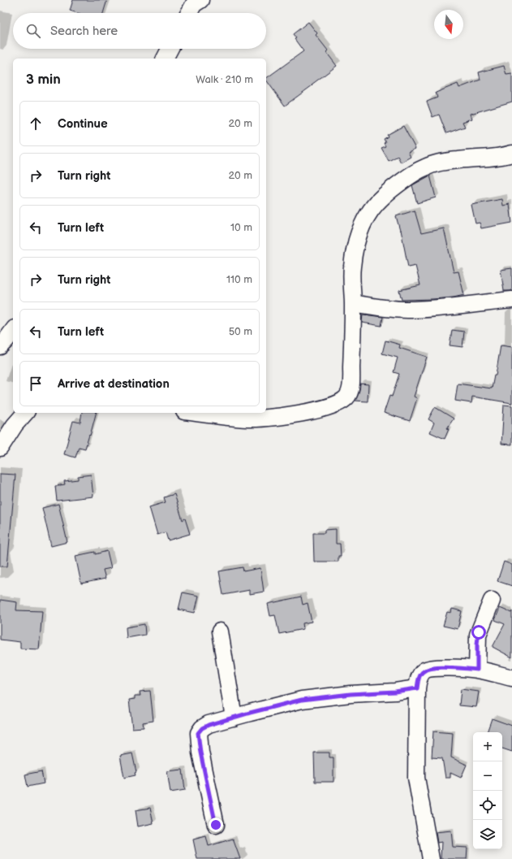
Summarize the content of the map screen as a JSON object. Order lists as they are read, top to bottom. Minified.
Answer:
{"north":"bottom","page":{"search":"Search here","heading":["3 min","Walk · 210 m"],"list":[["Continue","20 m"],["Turn right","20 m"],["Turn left","10 m"],["Turn right","110 m"],["Turn left","50 m"],"Arrive at destination"],"map_buttons":["+","−"]}}
